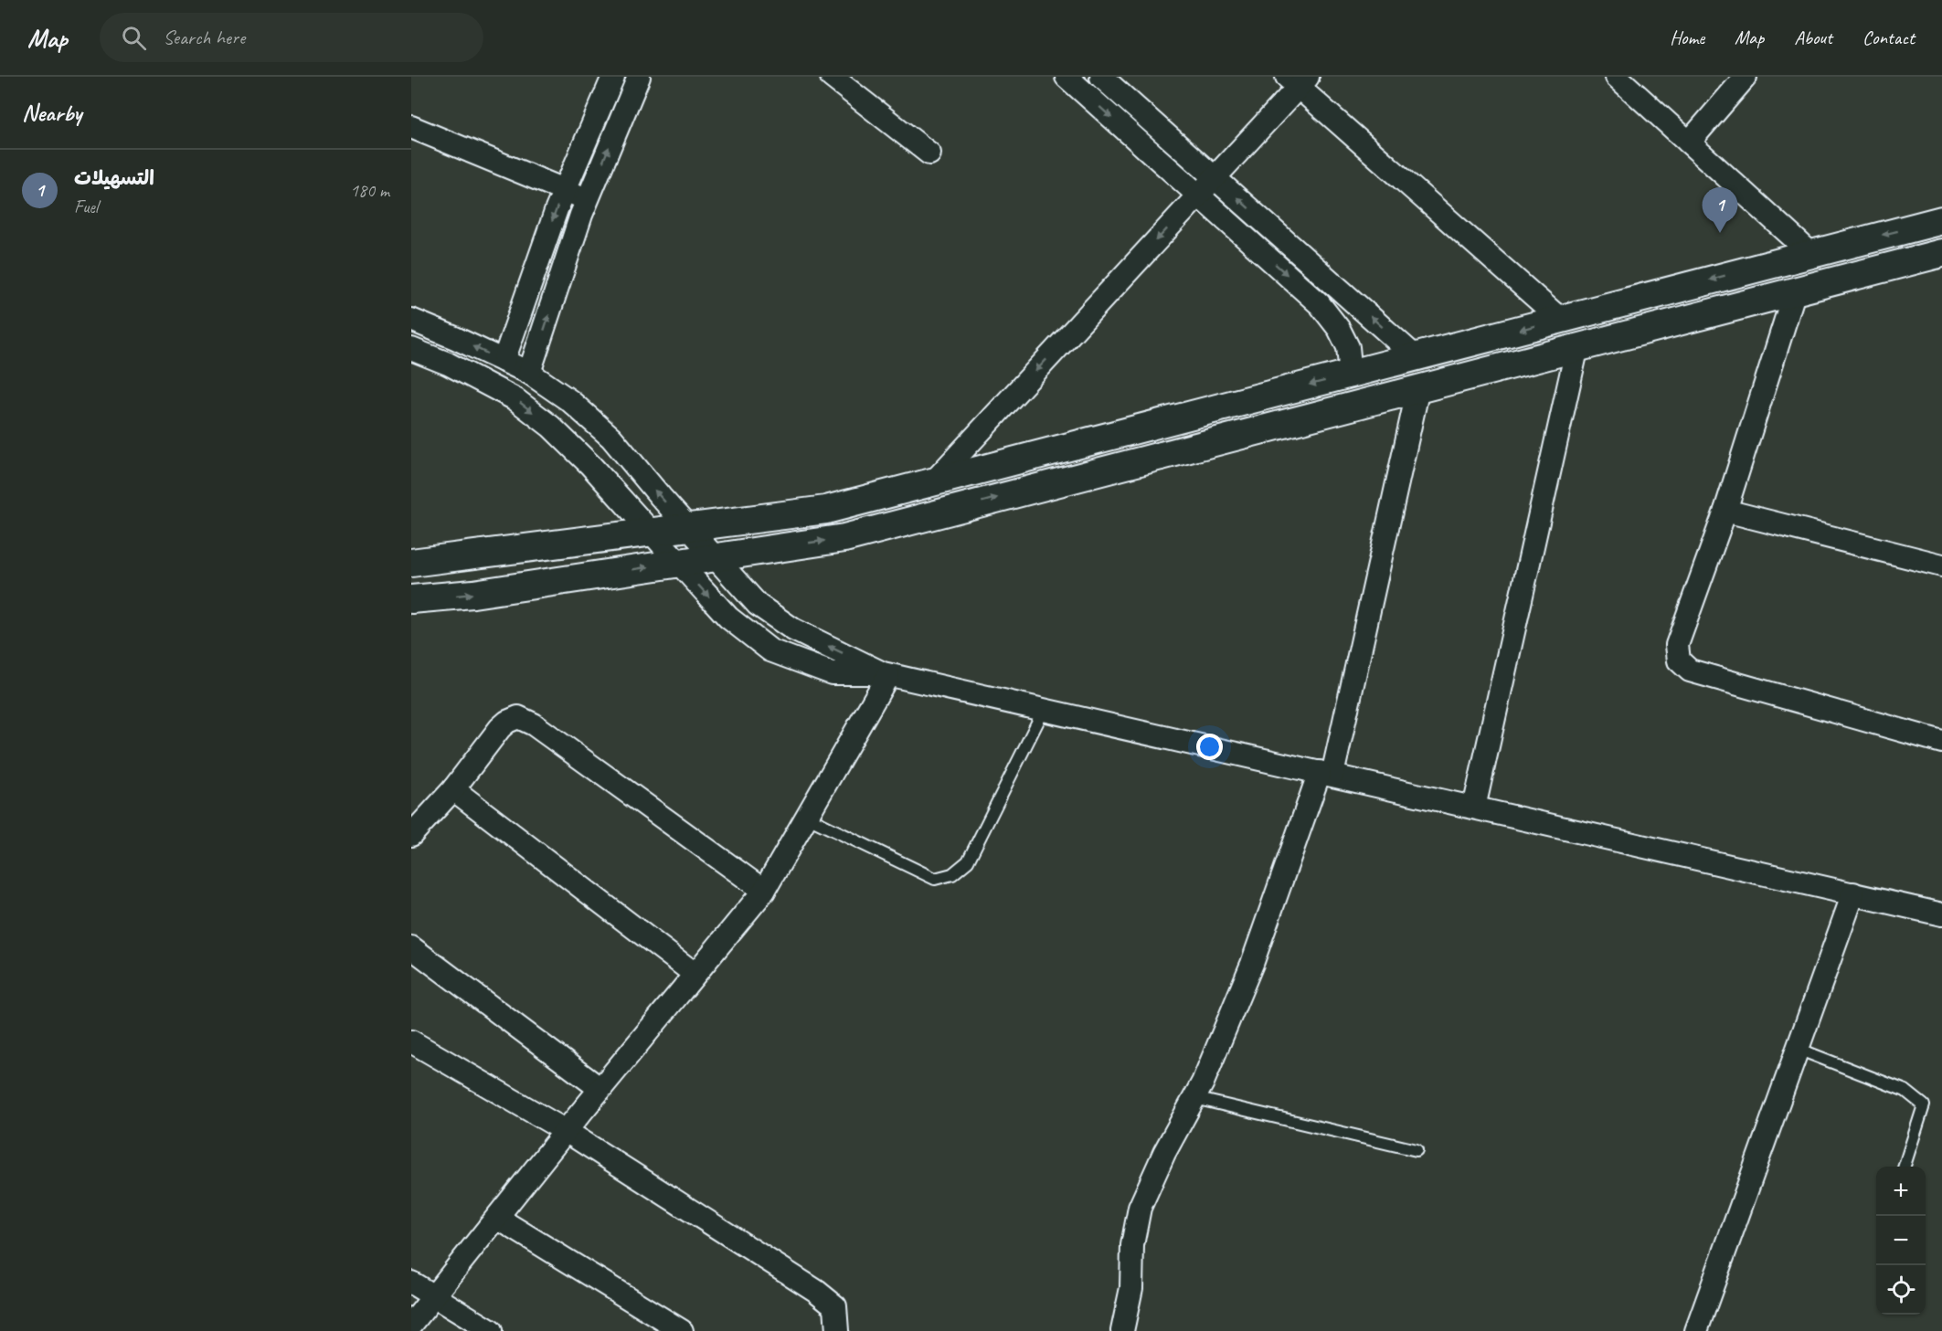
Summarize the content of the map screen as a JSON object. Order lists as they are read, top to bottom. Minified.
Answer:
{"page":{"header":"Map","search":"Search here","nav":["Home","Map","About","Contact"],"heading":"Nearby","list":[{"mark":"1","name":"التسهيلات","note":"Fuel","value":"180 m"}],"pins":"1","map_buttons":["+","−"]}}
